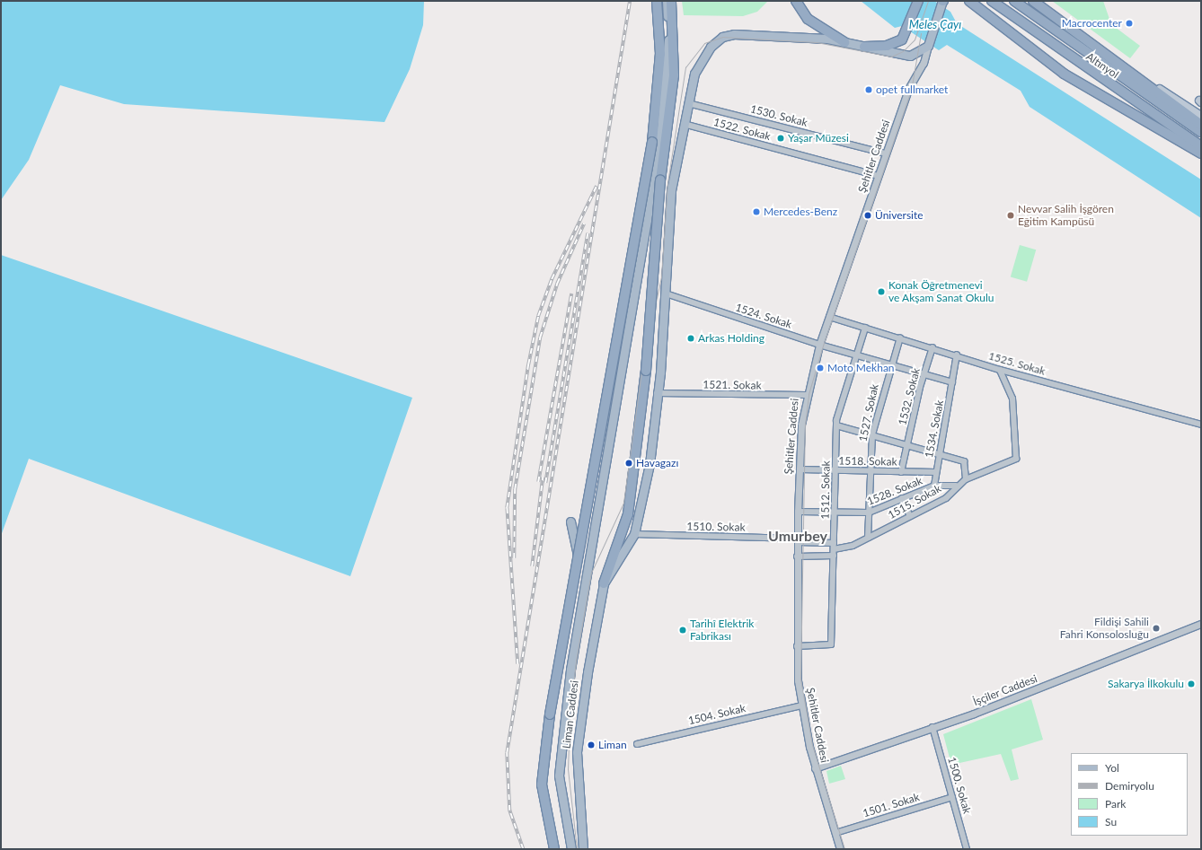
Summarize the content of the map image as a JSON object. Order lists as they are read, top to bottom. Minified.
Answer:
{"streets":{"highway":["Altınyol"],"main road":["Şehitler Caddesi","Liman Caddesi"],"street":["1530. Sokak","1522. Sokak","1524. Sokak","1525. Sokak","1521. Sokak","1532. Sokak","1527. Sokak","1534. Sokak","1518. Sokak","1512. Sokak","1528. Sokak","1515. Sokak","1510. Sokak","İşçiler Caddesi","1504. Sokak","1500. Sokak","1501. Sokak"]},"crossings":[["1530. Sokak","Şehitler Caddesi"],["1522. Sokak","Şehitler Caddesi"],["Şehitler Caddesi","1524. Sokak"],["Şehitler Caddesi","1525. Sokak"],["Şehitler Caddesi","1521. Sokak"],["Şehitler Caddesi","1518. Sokak"],["Şehitler Caddesi","1512. Sokak"],["Şehitler Caddesi","1528. Sokak"],["Şehitler Caddesi","1510. Sokak"],["Şehitler Caddesi","İşçiler Caddesi"],["Şehitler Caddesi","1504. Sokak"],["Şehitler Caddesi","1501. Sokak"],["1524. Sokak","1532. Sokak"],["1524. Sokak","1527. Sokak"],["1524. Sokak","1534. Sokak"],["1524. Sokak","1512. Sokak"],["1525. Sokak","1532. Sokak"],["1525. Sokak","1527. Sokak"],["1525. Sokak","1534. Sokak"],["1525. Sokak","1512. Sokak"],["1525. Sokak","1515. Sokak"],["1532. Sokak","1518. Sokak"],["1527. Sokak","1518. Sokak"],["1527. Sokak","1528. Sokak"],["1527. Sokak","1515. Sokak"],["1534. Sokak","1518. Sokak"],["1534. Sokak","1528. Sokak"],["1518. Sokak","1512. Sokak"],["1512. Sokak","1528. Sokak"],["1512. Sokak","1515. Sokak"],["1512. Sokak","1510. Sokak"],["İşçiler Caddesi","1500. Sokak"],["1500. Sokak","1501. Sokak"]],"districts":["Umurbey"],"water":["Meles Çayı"],"places":["Macrocenter","opet fullmarket","Yaşar Müzesi","Mercedes-Benz","Üniversite","Nevvar Salih İşgören Eğitim Kampüsü","Konak Öğretmenevi ve Akşam Sanat Okulu","Arkas Holding","Moto Mekhan","Havagazı","Fildişi Sahili Fahri Konsolosluğu","Tarihî Elektrik Fabrikası","Sakarya İlkokulu","Liman"],"legend":["Yol","Demiryolu","Park","Su"]}
